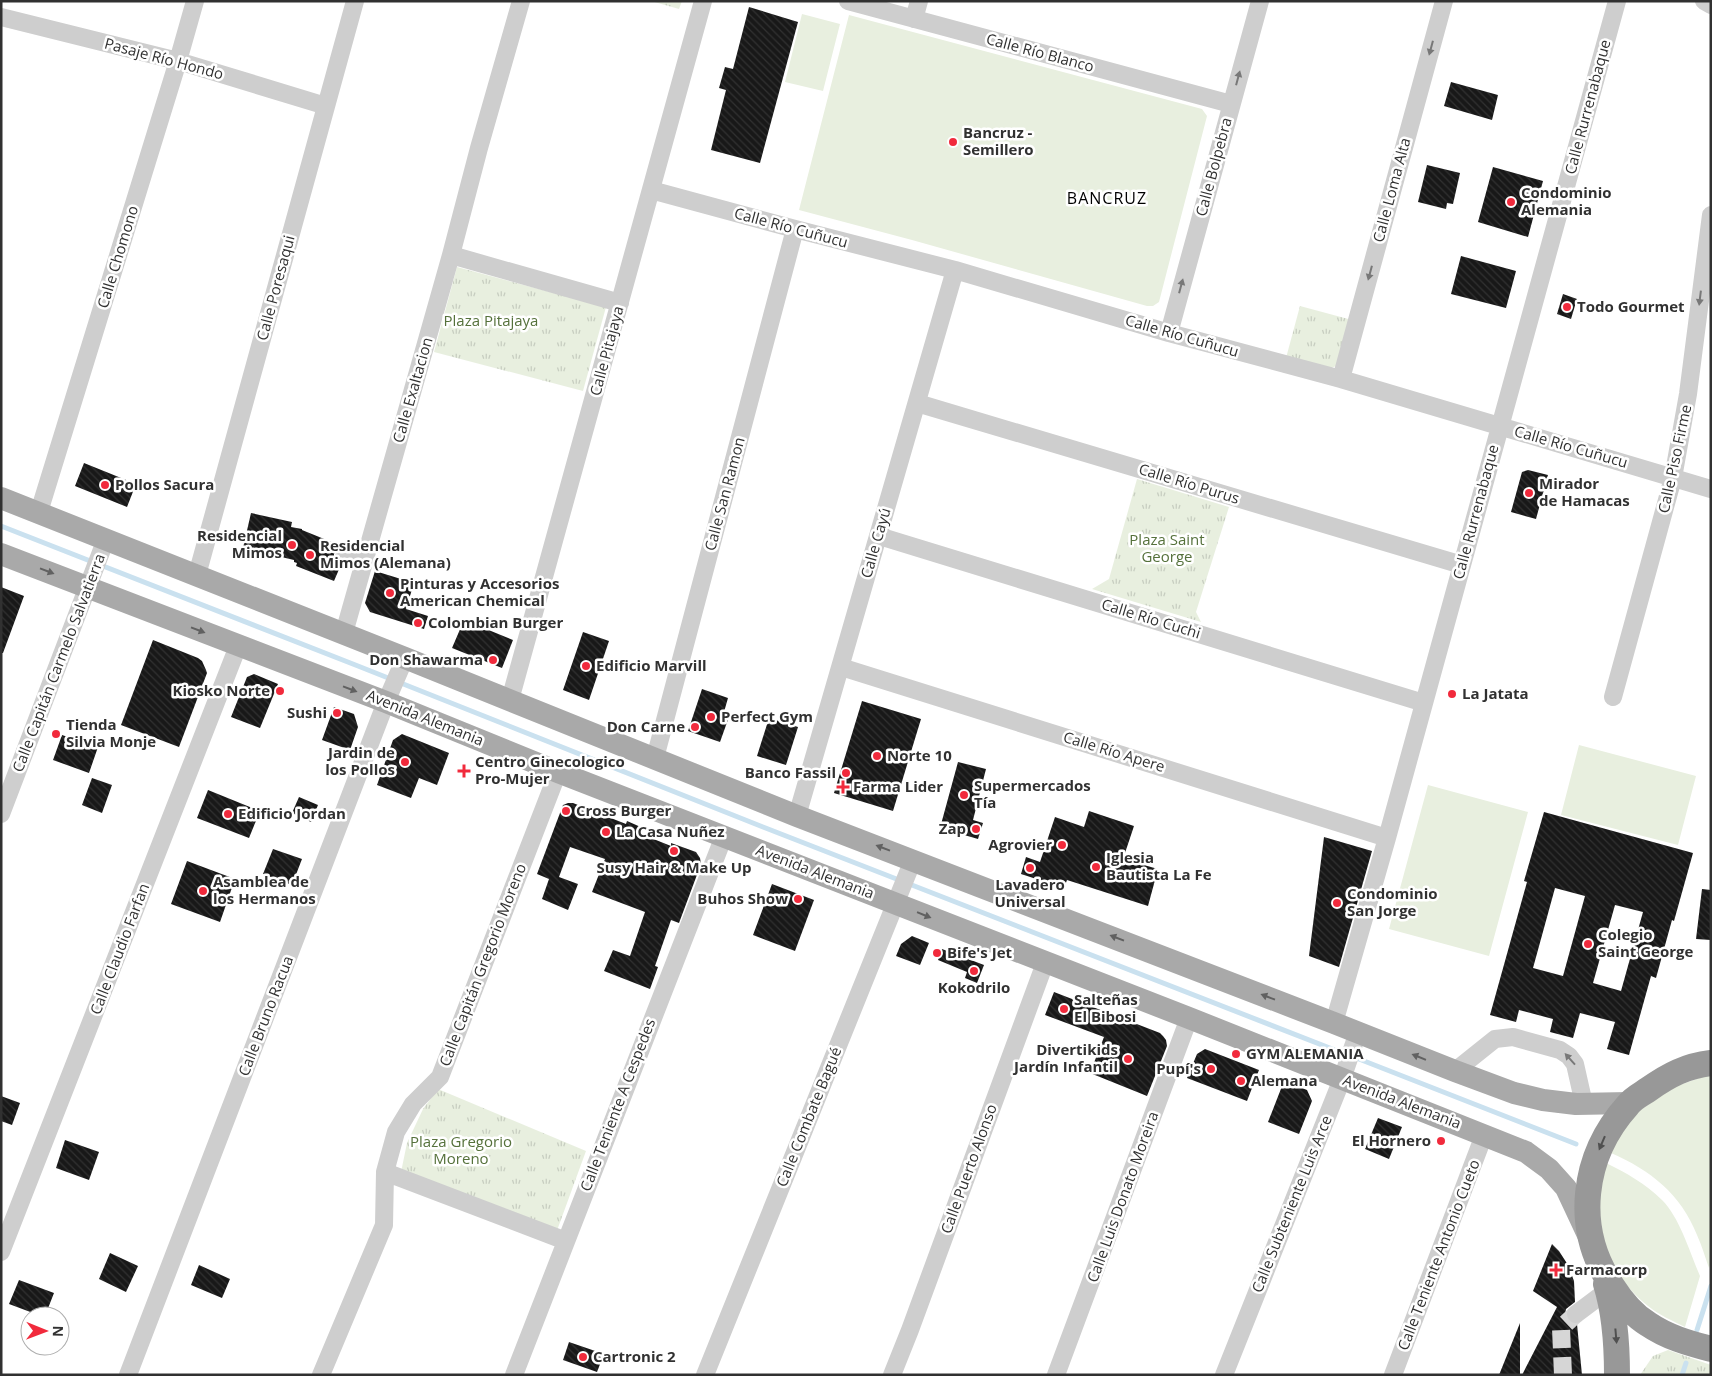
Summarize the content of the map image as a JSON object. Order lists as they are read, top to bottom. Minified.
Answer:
{"streets":{"main road":["Avenida Alemania"],"street":["Calle Río Blanco","Pasaje Río Hondo","Calle Rurrenabaque","Calle Bolpebra","Calle Loma Alta","Calle Río Cuñucu","Calle Chomono","Calle Poresaqui","Calle Pitajaya","Calle Exaltacion","Calle Piso Firme","Calle Río Purus","Calle San Ramon","Calle Cayú","Calle Río Cuchi","Calle Capitán Carmelo Salvatierra","Calle Río Apere","Calle Claudio Farfan","Calle Capitán Gregorio Moreno","Calle Bruno Racua","Calle Teniente A Cespedes","Calle Combate Bagué","Calle Puerto Alonso","Calle Luis Donato Moreira","Calle Subteniente Luis Arce","Calle Teniente Antonio Cueto"]},"crossings":[["Calle Río Blanco","Calle Bolpebra"],["Pasaje Río Hondo","Calle Chomono"],["Pasaje Río Hondo","Calle Poresaqui"],["Calle Rurrenabaque","Calle Río Cuñucu"],["Calle Rurrenabaque","Calle Río Purus"],["Calle Rurrenabaque","Calle Río Cuchi"],["Calle Rurrenabaque","Calle Río Apere"],["Calle Bolpebra","Calle Río Cuñucu"],["Calle Loma Alta","Calle Río Cuñucu"],["Calle Río Cuñucu","Calle Pitajaya"],["Calle Río Cuñucu","Calle Piso Firme"],["Calle Río Cuñucu","Calle San Ramon"],["Calle Río Cuñucu","Calle Cayú"],["Calle Río Purus","Calle Cayú"],["Calle Cayú","Calle Río Cuchi"],["Calle Cayú","Calle Río Apere"],["Calle Capitán Carmelo Salvatierra","Avenida Alemania"],["Avenida Alemania","Calle Claudio Farfan"],["Avenida Alemania","Calle Capitán Gregorio Moreno"],["Avenida Alemania","Calle Bruno Racua"],["Avenida Alemania","Calle Teniente A Cespedes"],["Avenida Alemania","Calle Combate Bagué"],["Avenida Alemania","Calle Puerto Alonso"],["Avenida Alemania","Calle Luis Donato Moreira"],["Avenida Alemania","Calle Subteniente Luis Arce"],["Avenida Alemania","Calle Teniente Antonio Cueto"]],"one_way":["Calle Bolpebra","Calle Loma Alta","Calle Piso Firme"],"districts":["BANCRUZ"],"parks":["Plaza Pitajaya","Plaza Saint George","Plaza Gregorio Moreno"],"places":{"other":["Bancruz - Semillero","Condominio Alemania","Todo Gourmet","Pollos Sacura","Mirador de Hamacas","Residencial Mimos","Residencial Mimos (Alemana)","Pinturas y Accesorios American Chemical","Colombian Burger","Don Shawarma","Edificio Marvill","Kiosko Norte","La Jatata","Sushi","Perfect Gym","Don Carne","Tienda Silvia Monje","Norte 10","Jardin de los Pollos","Banco Fassil","Supermercados Tía","Cross Burger","Edificio Jordan","Zap","La Casa Nuñez","Agrovier","Susy Hair & Make Up","Iglesia Bautista La Fe","Lavadero Universal","Asamblea de los Hermanos","Buhos Show","Condominio San Jorge","Colegio Saint George","Bife's Jet","Kokodrilo","Salteñas El Bibosi","GYM ALEMANIA","Divertikids Jardín Infantil","Pupí's","Alemana","El Hornero","Cartronic 2"],"health":["Centro Ginecologico Pro-Mujer","Farma Lider","Farmacorp"]},"north":"right"}
